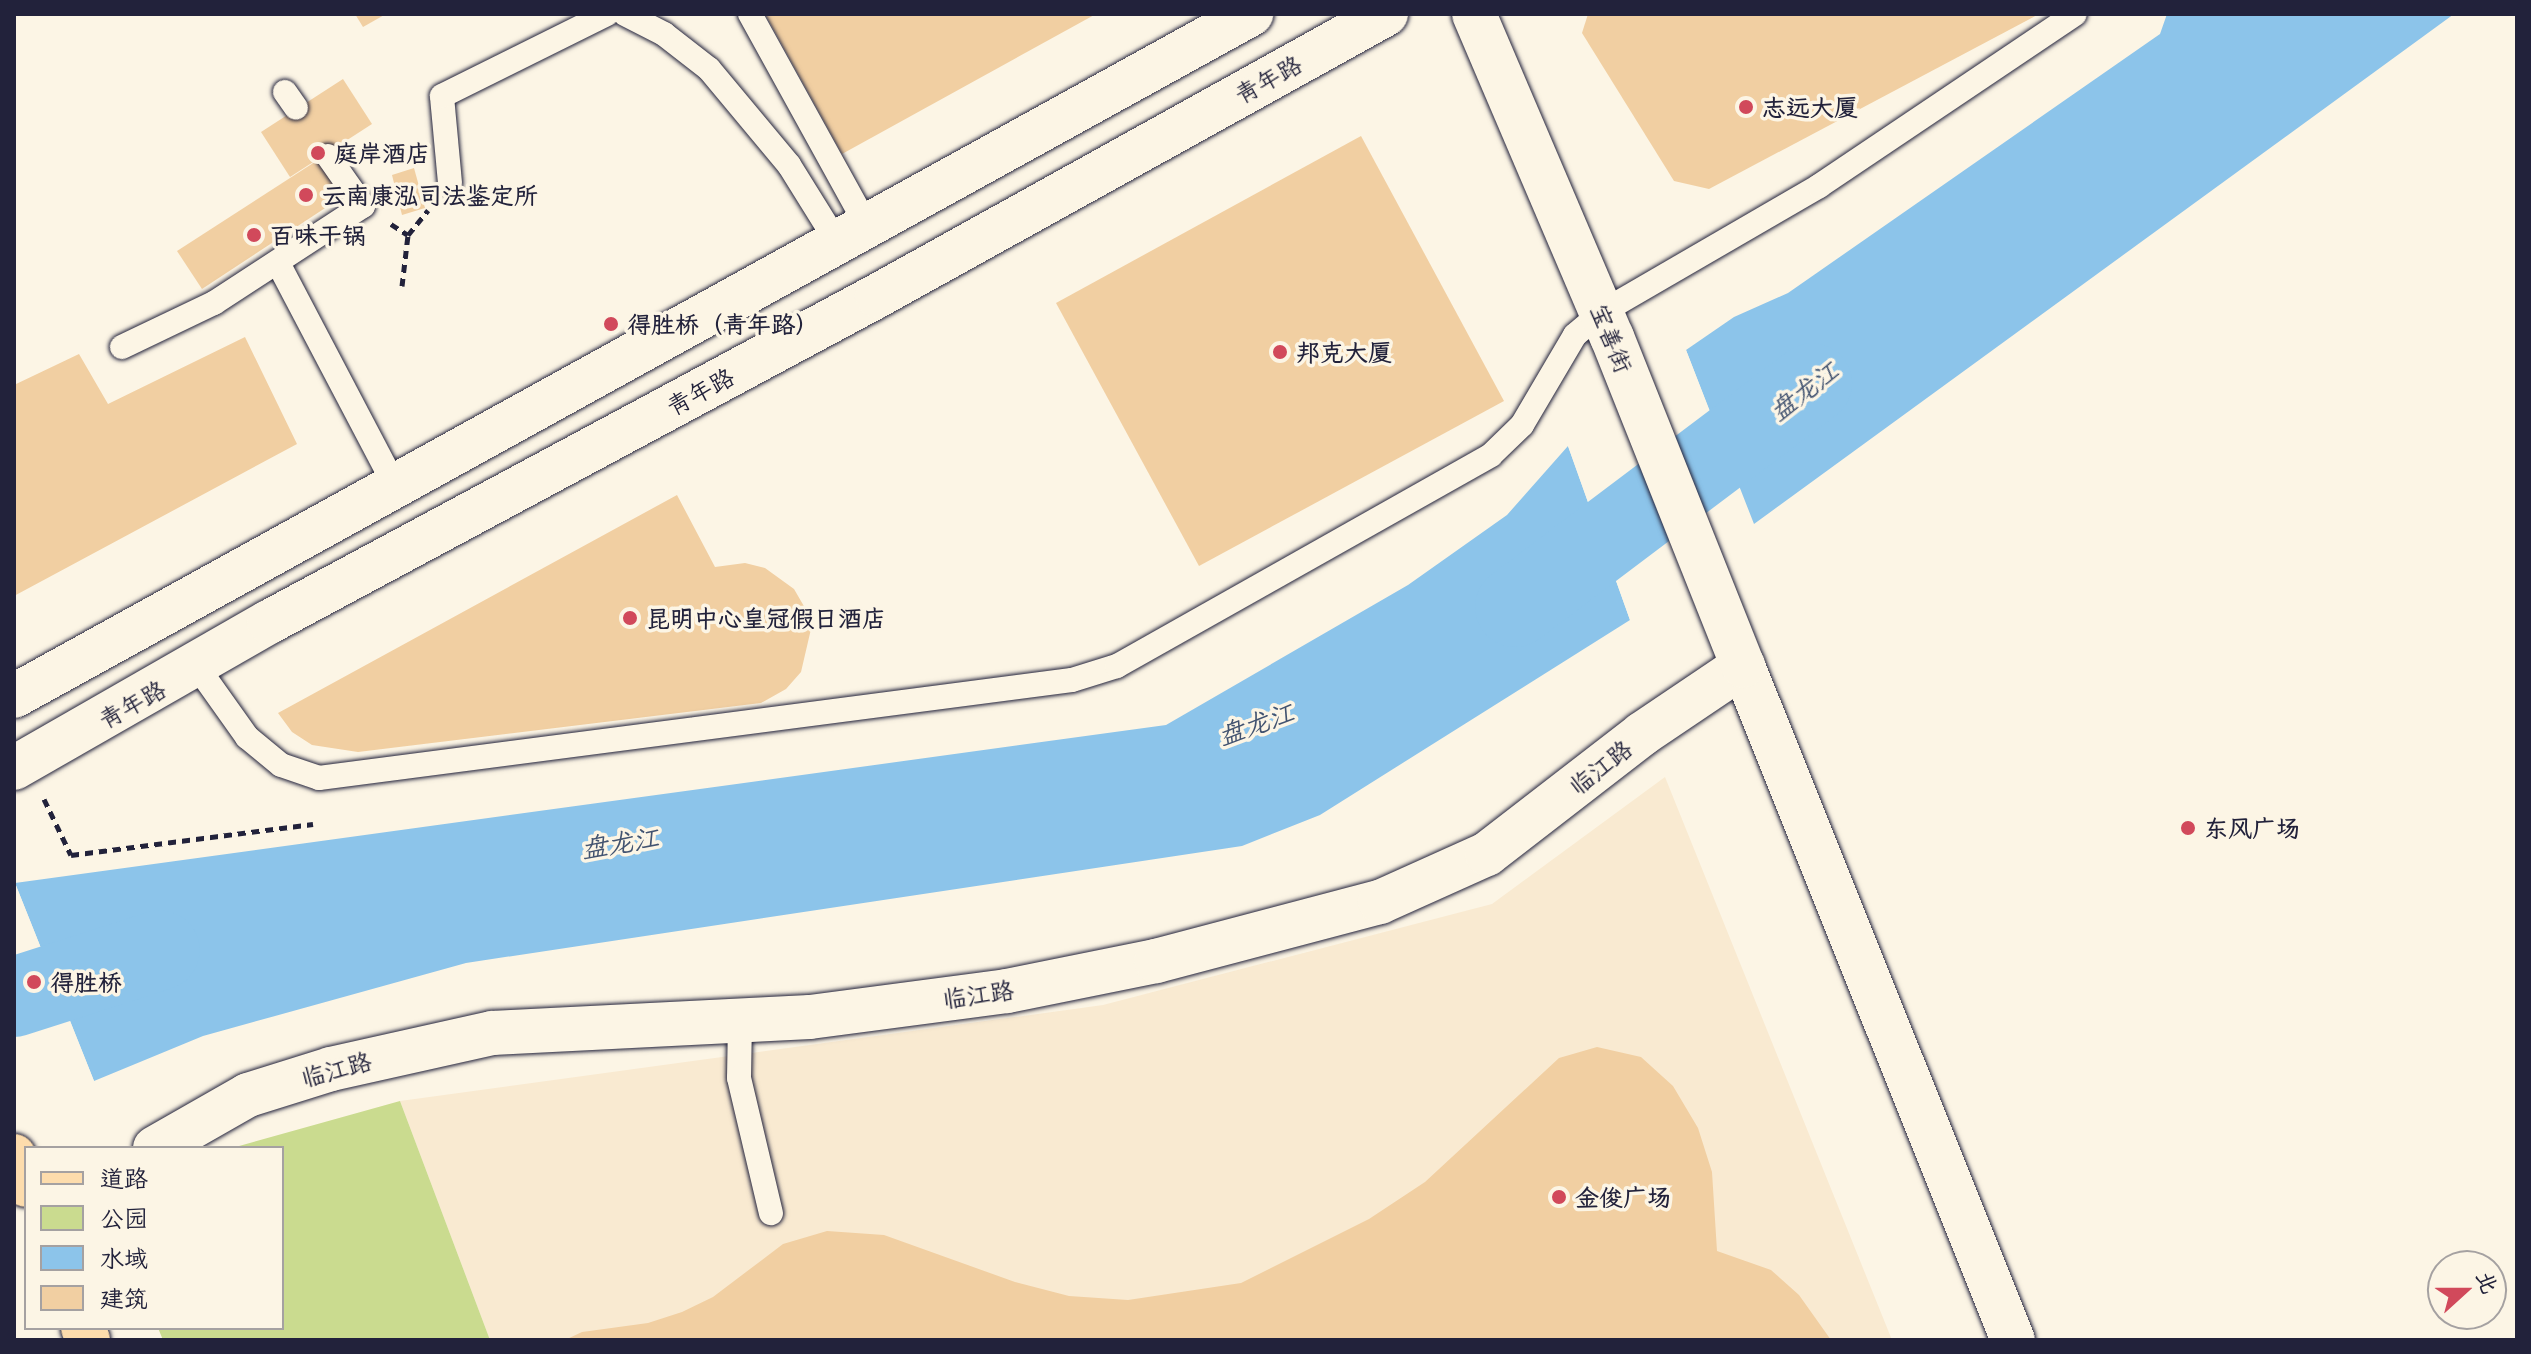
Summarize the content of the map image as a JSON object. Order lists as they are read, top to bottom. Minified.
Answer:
{"streets":{"street":["青年路","宝善街","临江路"]},"crossings":[["宝善街","临江路"]],"water":["盘龙江"],"places":["志远大厦","庭岸酒店","云南康泓司法鉴定所","百味干锅","得胜桥（青年路）","邦克大厦","昆明中心皇冠假日酒店","东风广场","得胜桥","金俊广场"],"legend":["道路","公园","水域","建筑"],"north":"right"}
